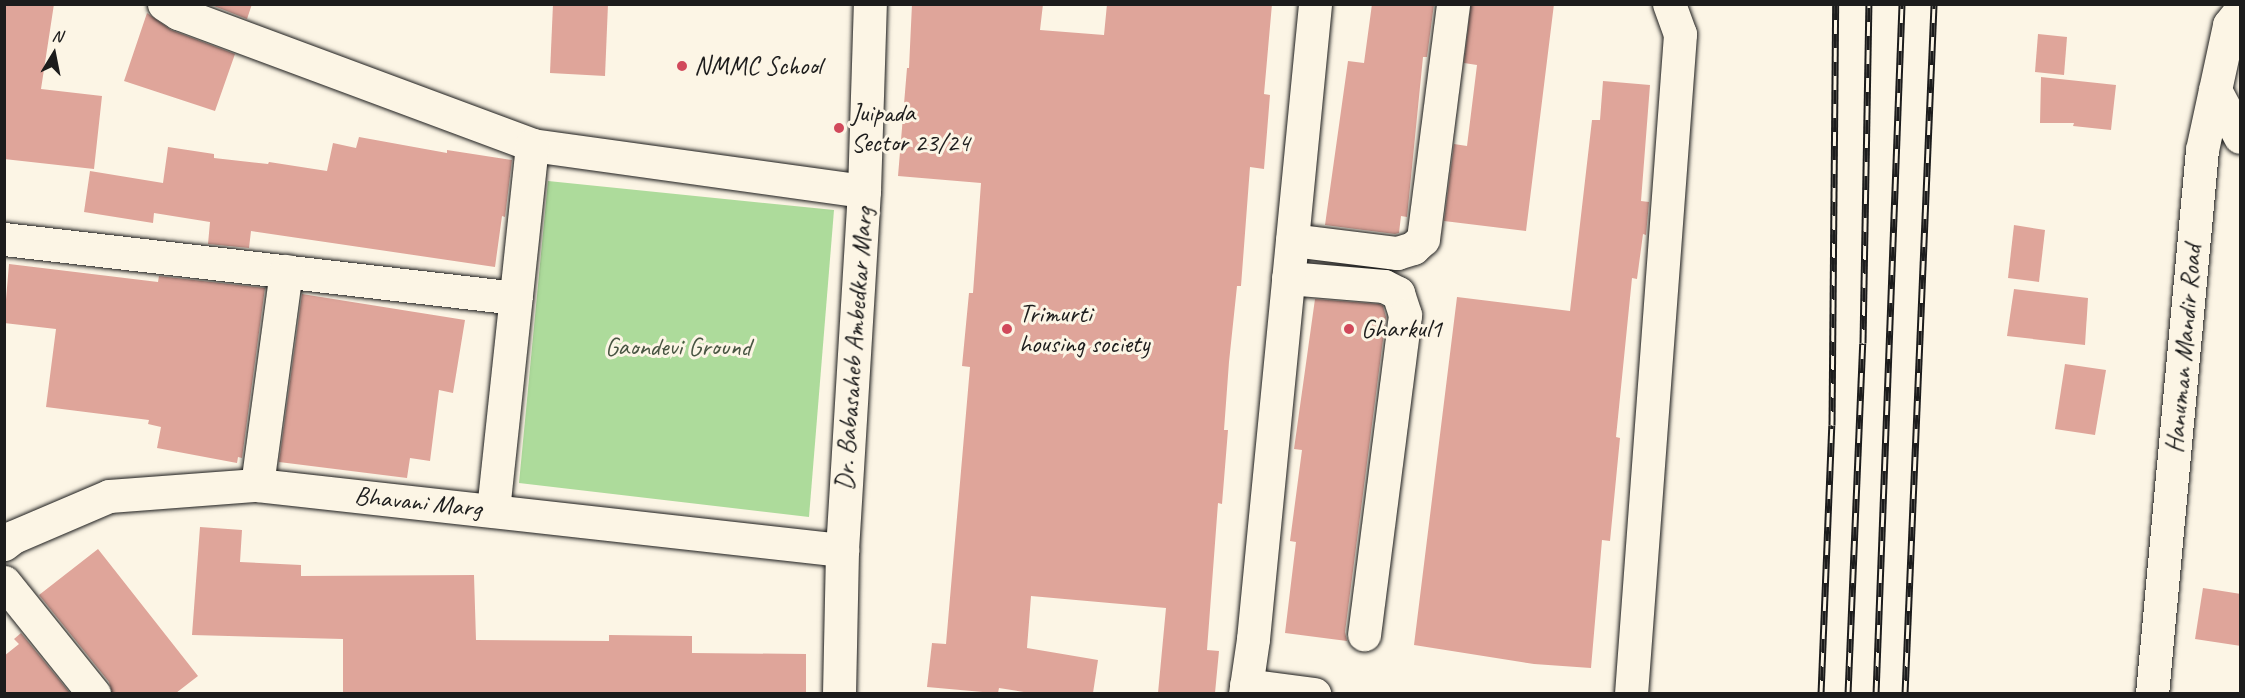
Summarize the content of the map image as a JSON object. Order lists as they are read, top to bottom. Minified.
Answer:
{"streets":{"street":["Dr. Babasaheb Ambedkar Marg","Hanuman Mandir Road","Bhavani Marg"]},"crossings":[["Dr. Babasaheb Ambedkar Marg","Bhavani Marg"]],"parks":["Gaondevi Ground"],"places":["NMMC School","Juipada Sector 23/24","Trimurti housing society","Gharkul1"],"north":"top"}
